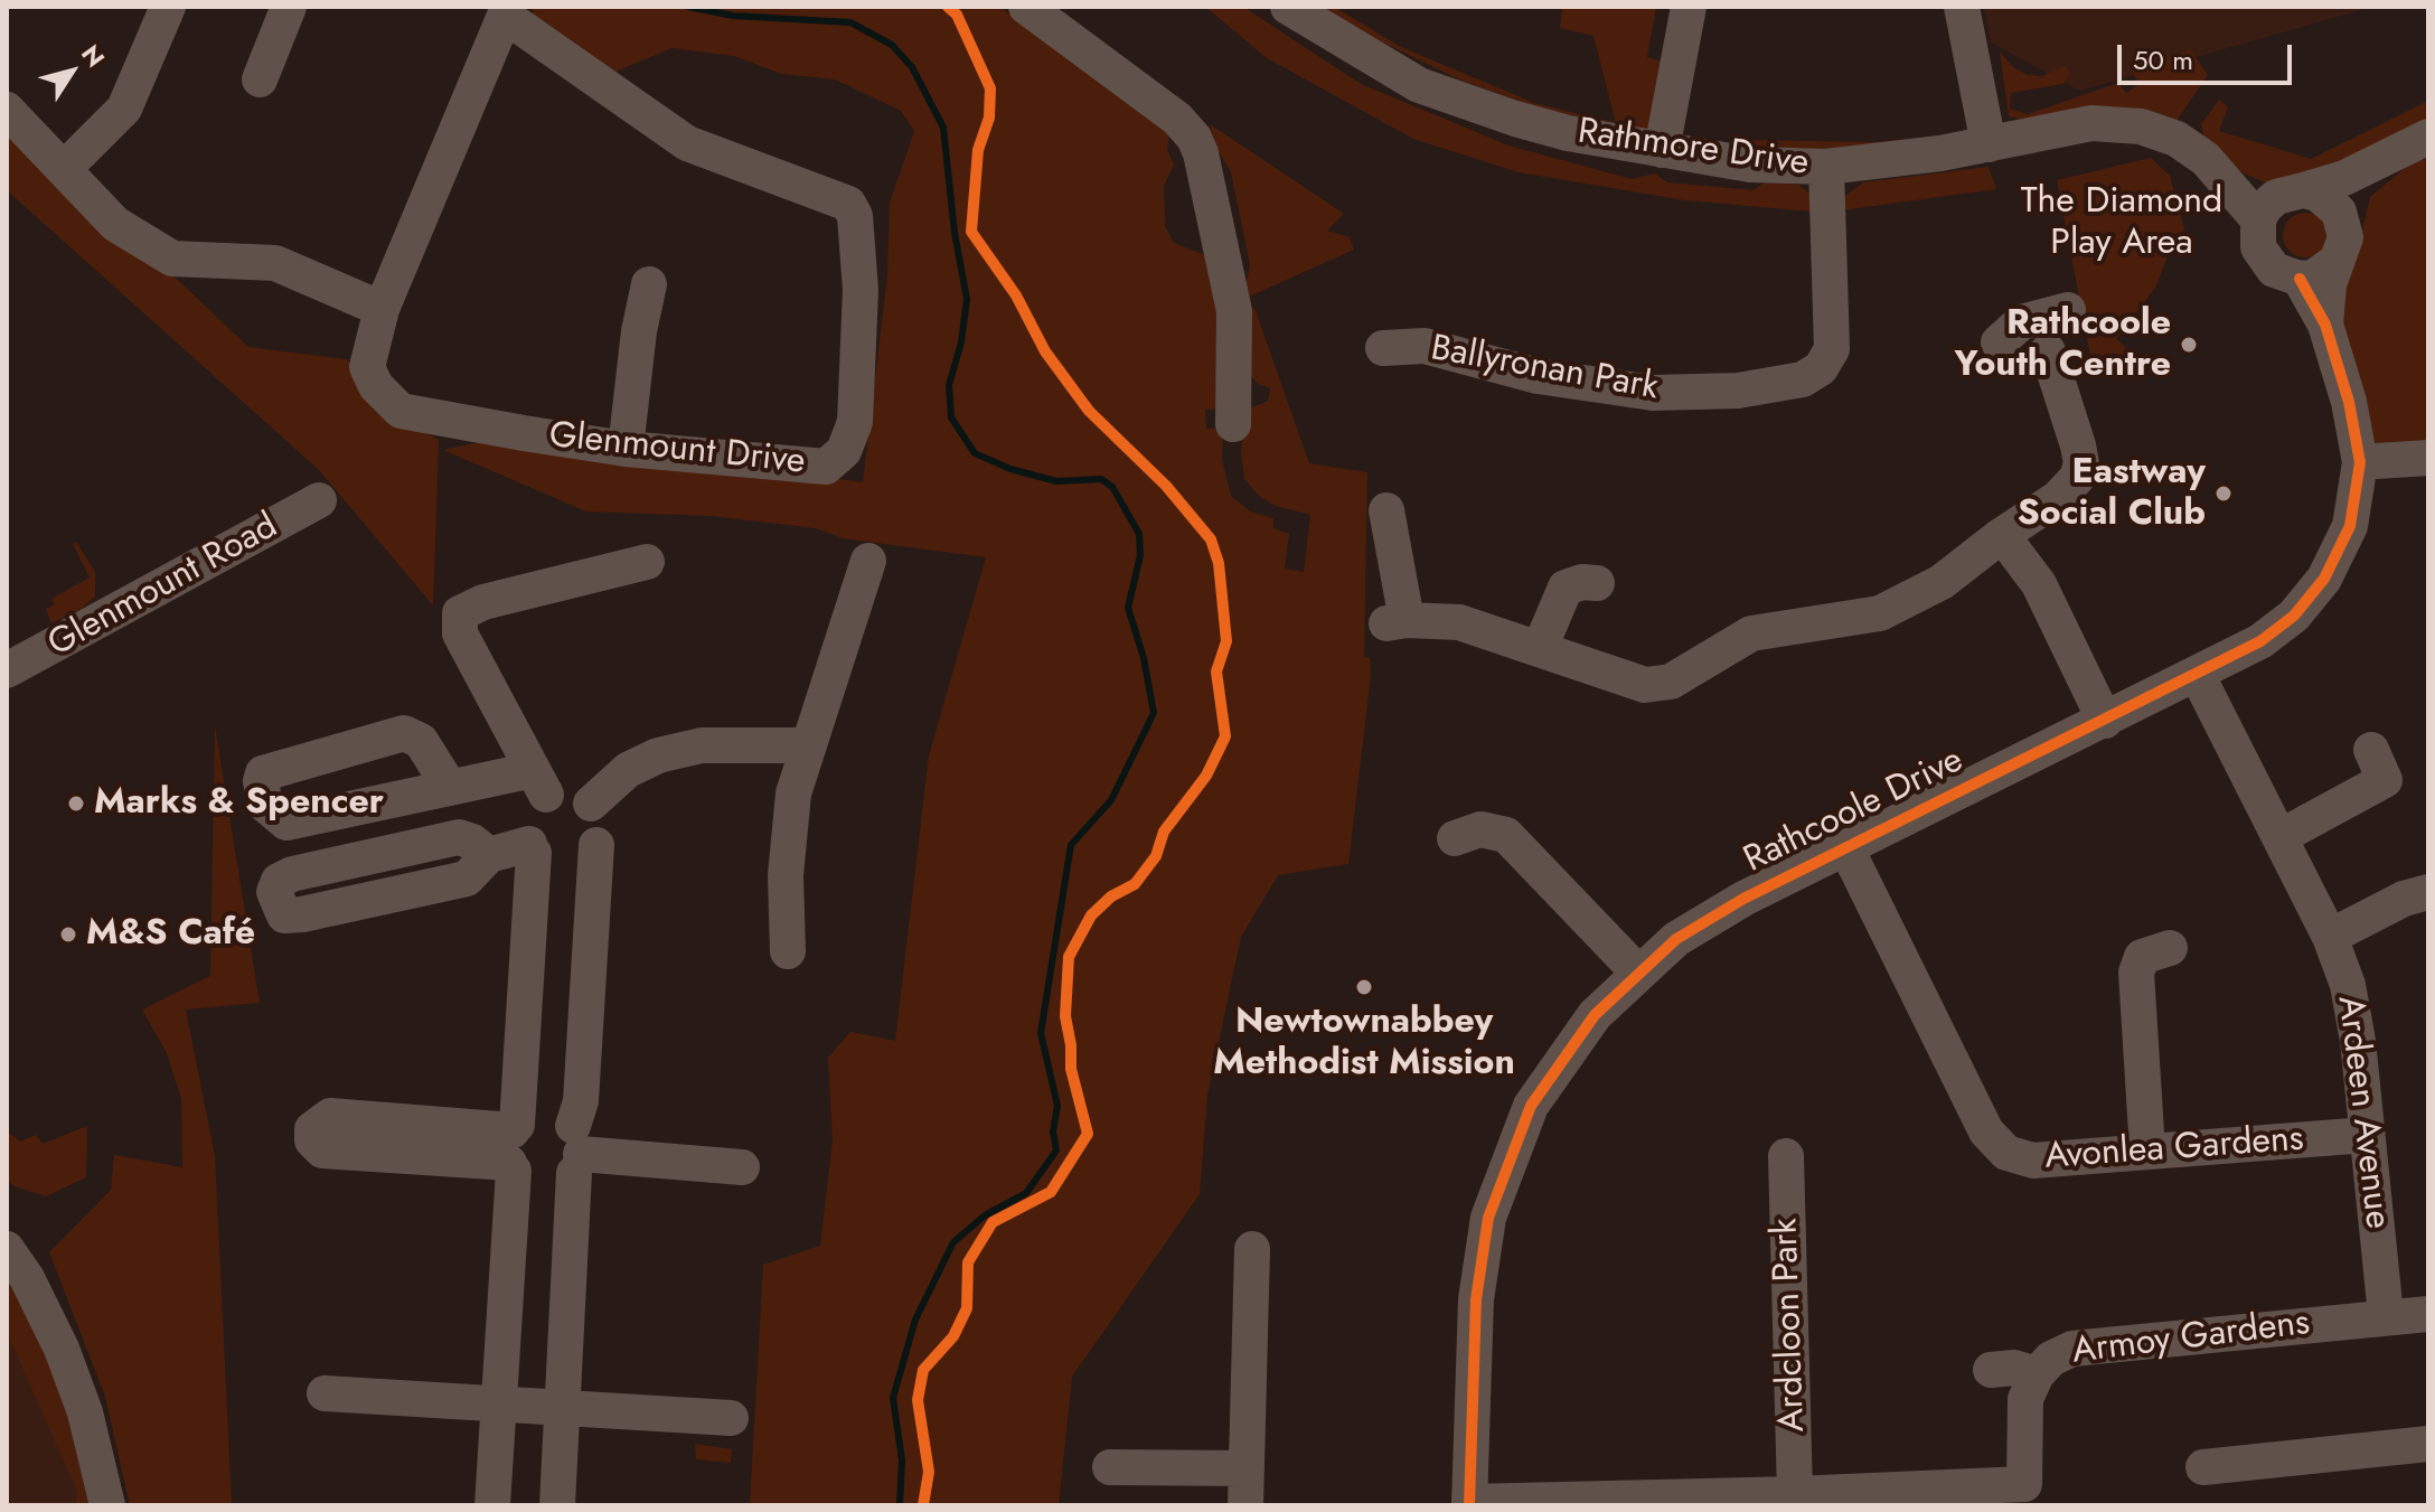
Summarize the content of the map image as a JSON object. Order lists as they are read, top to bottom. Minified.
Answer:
{"streets":{"street":["Rathmore Drive","Ballyronan Park","Glenmount Drive","Glenmount Road","Rathcoole Drive","Ardeen Avenue","Avonlea Gardens","Ardcloon Park","Armoy Gardens"]},"crossings":[["Rathmore Drive","Ballyronan Park"],["Rathmore Drive","Rathcoole Drive"],["Rathcoole Drive","Ardeen Avenue"],["Rathcoole Drive","Avonlea Gardens"],["Rathcoole Drive","Armoy Gardens"],["Ardeen Avenue","Avonlea Gardens"],["Ardeen Avenue","Armoy Gardens"],["Ardcloon Park","Armoy Gardens"]],"parks":["The Diamond Play Area"],"places":["Rathcoole Youth Centre","Eastway Social Club","Marks & Spencer","M&S Café","Newtownabbey Methodist Mission"],"scale_bar":"50 m","north":"top right"}
